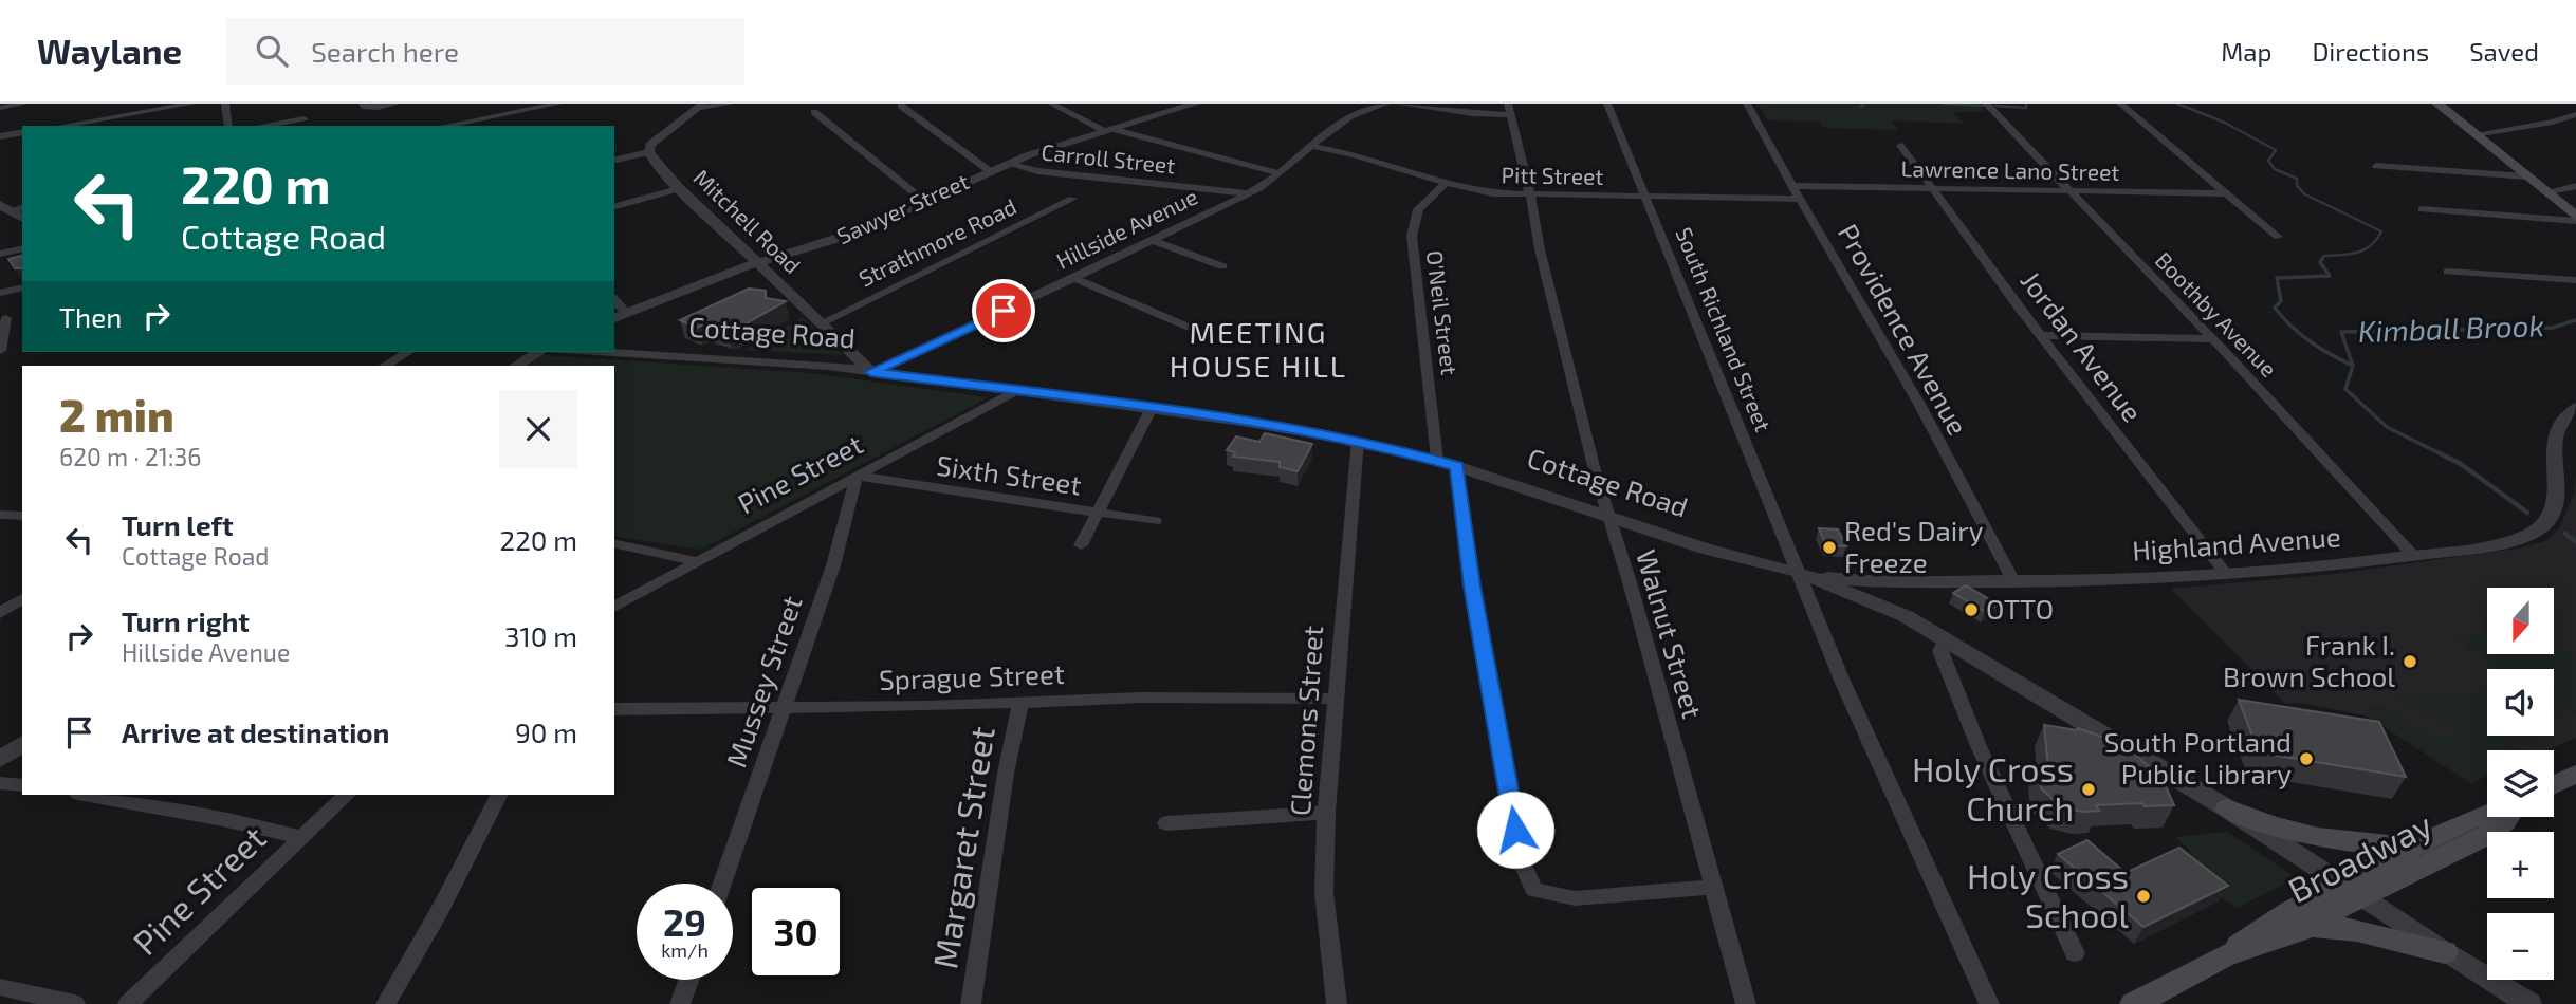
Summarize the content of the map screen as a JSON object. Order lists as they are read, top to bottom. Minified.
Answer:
{"streets":{"main road":["Broadway"],"street":["Carroll Street","Lawrence Lano Street","Pitt Street","Sawyer Street","Mitchell Road","Hillside Avenue","Strathmore Road","O'Neil Street","Boothby Avenue","South Richland Street","Providence Avenue","Cottage Road","Jordan Avenue","Pine Street","Sixth Street","Highland Avenue","Walnut Street","Sprague Street","Mussey Street","Clemons Street","Margaret Street"]},"crossings":[["Carroll Street","Sawyer Street"],["Carroll Street","Hillside Avenue"],["Lawrence Lano Street","Boothby Avenue"],["Lawrence Lano Street","Providence Avenue"],["Lawrence Lano Street","Jordan Avenue"],["Pitt Street","Hillside Avenue"],["Pitt Street","O'Neil Street"],["Pitt Street","South Richland Street"],["Pitt Street","Providence Avenue"],["Pitt Street","Walnut Street"],["Sawyer Street","Mitchell Road"],["Mitchell Road","Hillside Avenue"],["Mitchell Road","Strathmore Road"],["Mitchell Road","Cottage Road"],["Hillside Avenue","Cottage Road"],["O'Neil Street","Cottage Road"],["Boothby Avenue","Highland Avenue"],["South Richland Street","Cottage Road"],["South Richland Street","Highland Avenue"],["Providence Avenue","Highland Avenue"],["Cottage Road","Pine Street"],["Cottage Road","Highland Avenue"],["Cottage Road","Walnut Street"],["Cottage Road","Clemons Street"],["Cottage Road","Broadway"],["Jordan Avenue","Highland Avenue"],["Pine Street","Sixth Street"],["Pine Street","Mussey Street"],["Sixth Street","Mussey Street"],["Sprague Street","Mussey Street"],["Sprague Street","Clemons Street"],["Sprague Street","Margaret Street"]],"districts":["MEETING HOUSE HILL"],"water":["Kimball Brook"],"places":["Red's Dairy Freeze","OTTO","Frank I. Brown School","South Portland Public Library","Holy Cross Church","Holy Cross School"],"north":"bottom","page":{"header":"Waylane","search":"Search here","nav":["Map","Directions","Saved"],"turn":["220 m","Cottage Road"],"then":"Then","heading":["2 min","620 m · 21:36"],"list":[{"name":"Turn left","note":"Cottage Road","value":"220 m"},{"name":"Turn right","note":"Hillside Avenue","value":"310 m"},{"name":"Arrive at destination","value":"90 m"}],"map_buttons":["+","−"],"speed":"29 km/h","limit":"30"}}
